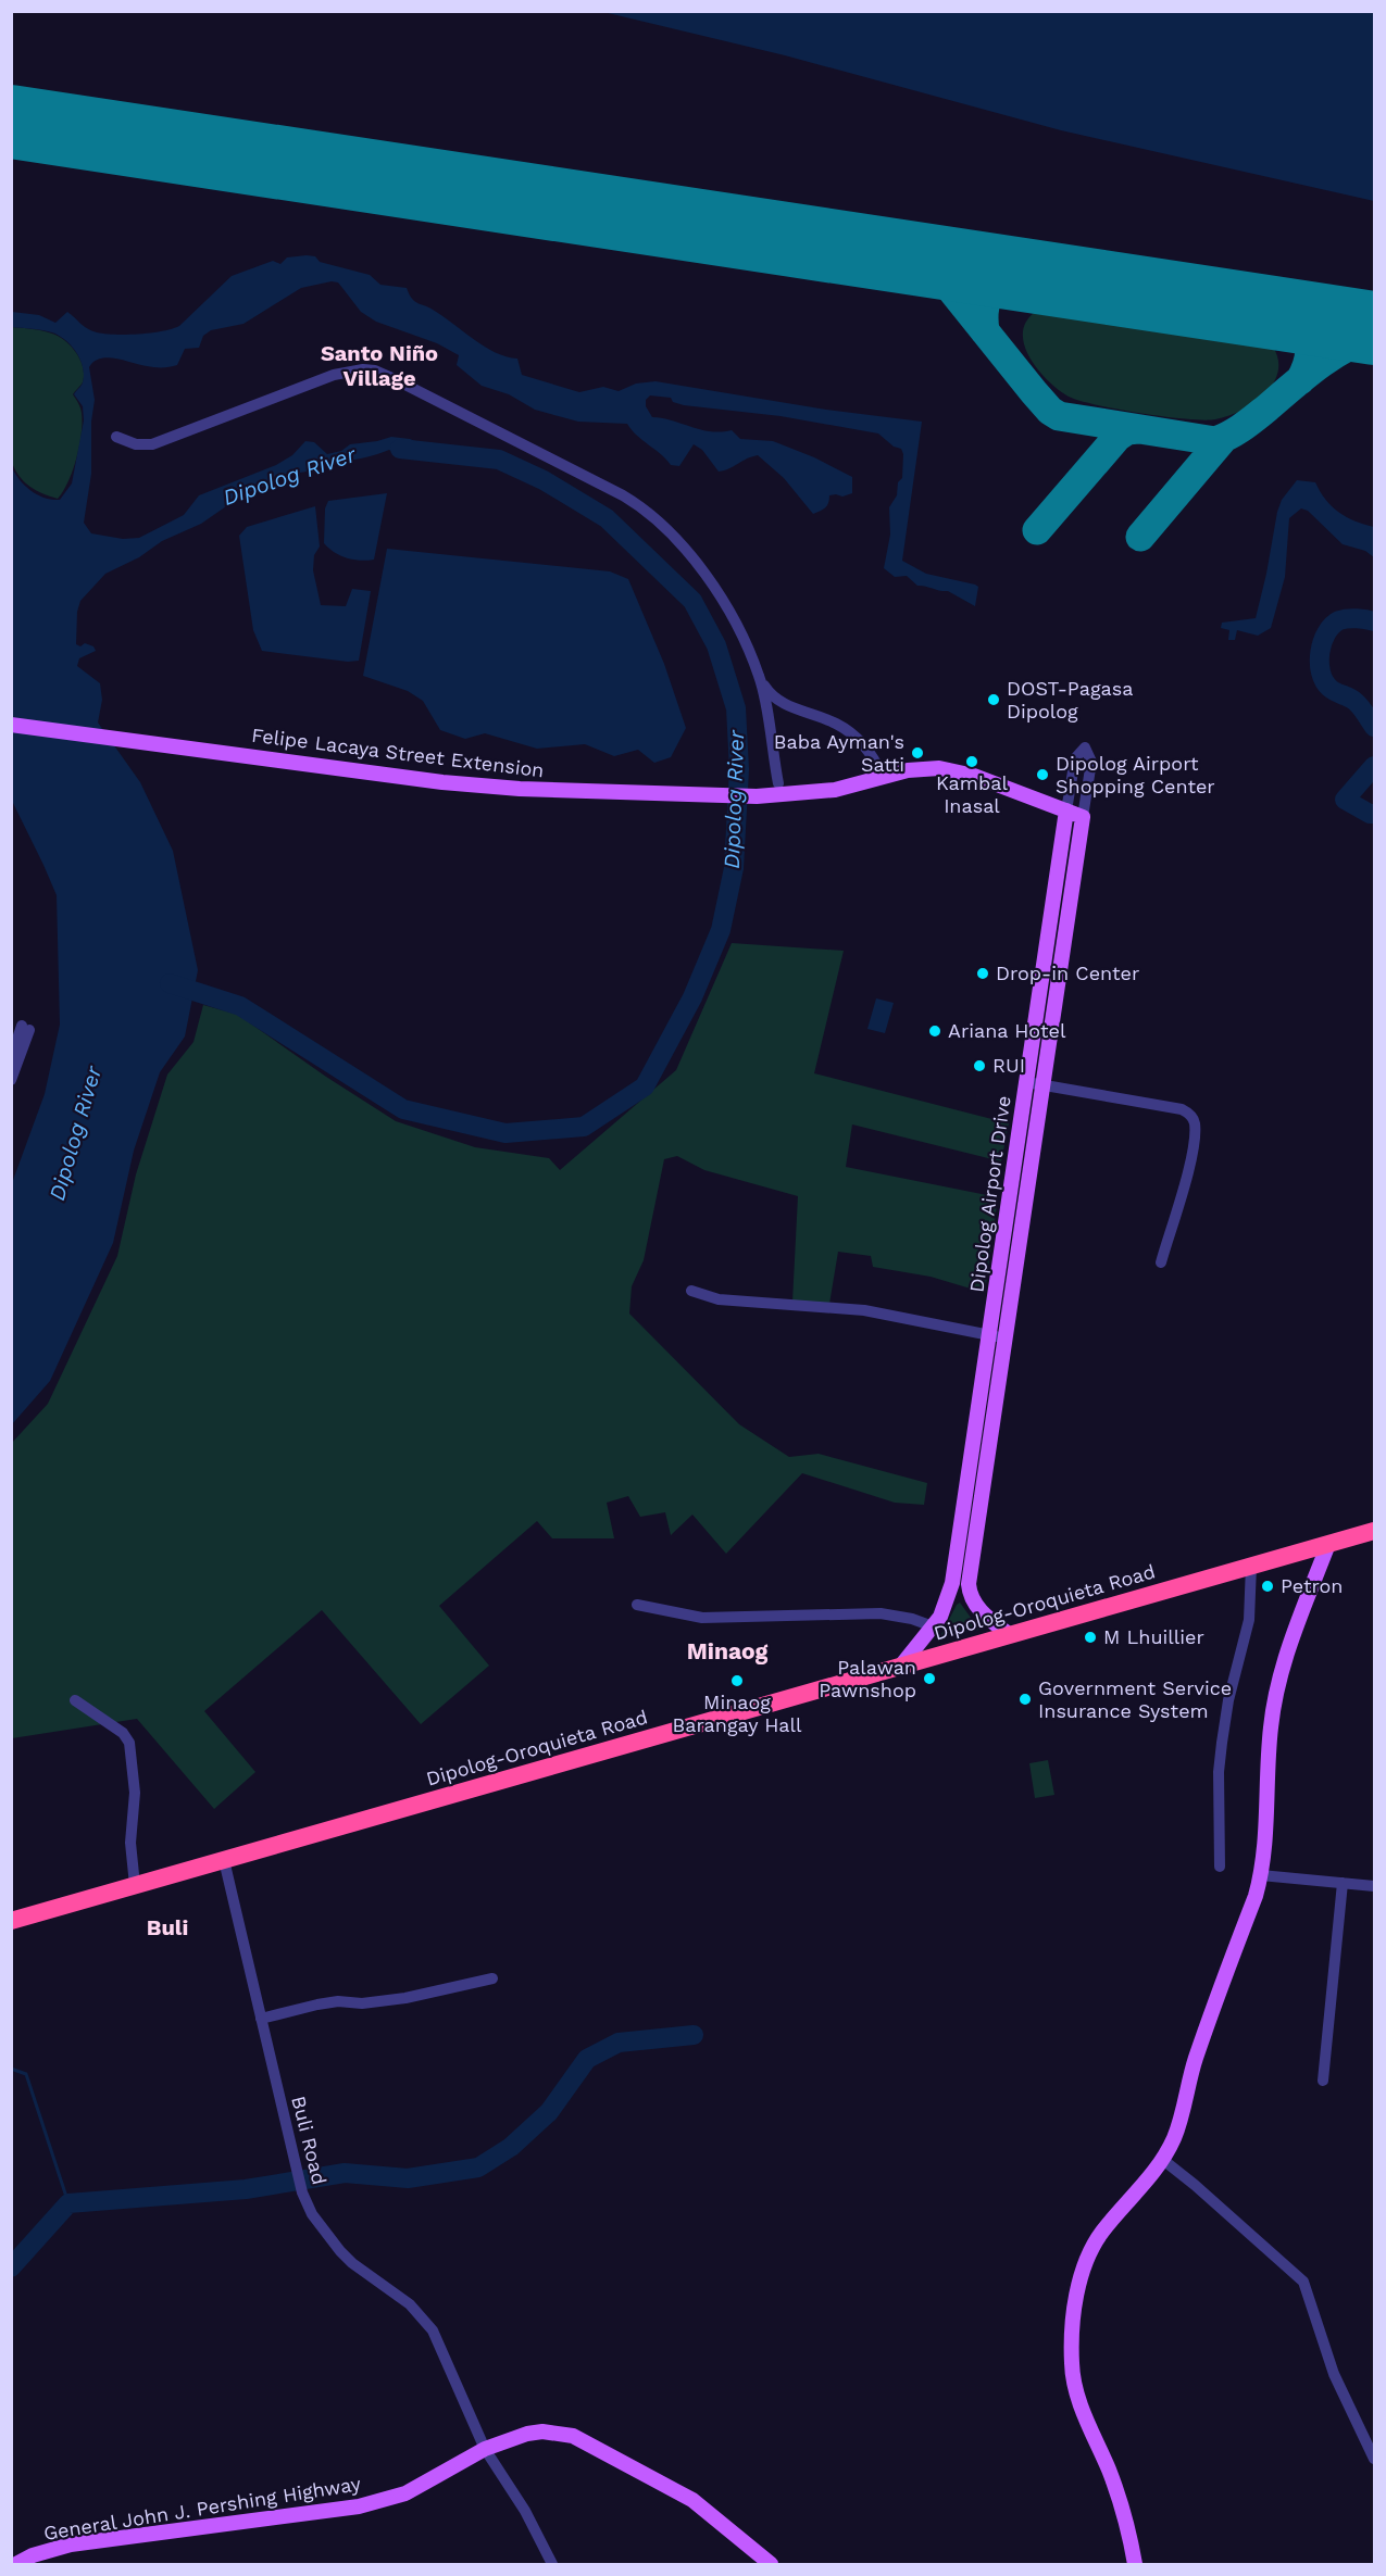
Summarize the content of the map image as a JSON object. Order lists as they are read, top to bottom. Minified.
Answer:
{"streets":{"highway":["Dipolog-Oroquieta Road"],"main road":["Felipe Lacaya Street Extension","Dipolog Airport Drive","General John J. Pershing Highway"],"street":["Buli Road"]},"crossings":[["Felipe Lacaya Street Extension","Dipolog Airport Drive"],["Dipolog Airport Drive","Dipolog-Oroquieta Road"],["Dipolog-Oroquieta Road","Buli Road"],["Buli Road","General John J. Pershing Highway"]],"districts":["Santo Niño Village","Minaog","Buli"],"water":["Dipolog River"],"places":["DOST-Pagasa Dipolog","Baba Ayman's Satti","Kambal Inasal","Dipolog Airport Shopping Center","Drop-in Center","Ariana Hotel","RUI","Petron","M Lhuillier","Palawan Pawnshop","Minaog Barangay Hall","Government Service Insurance System"]}
